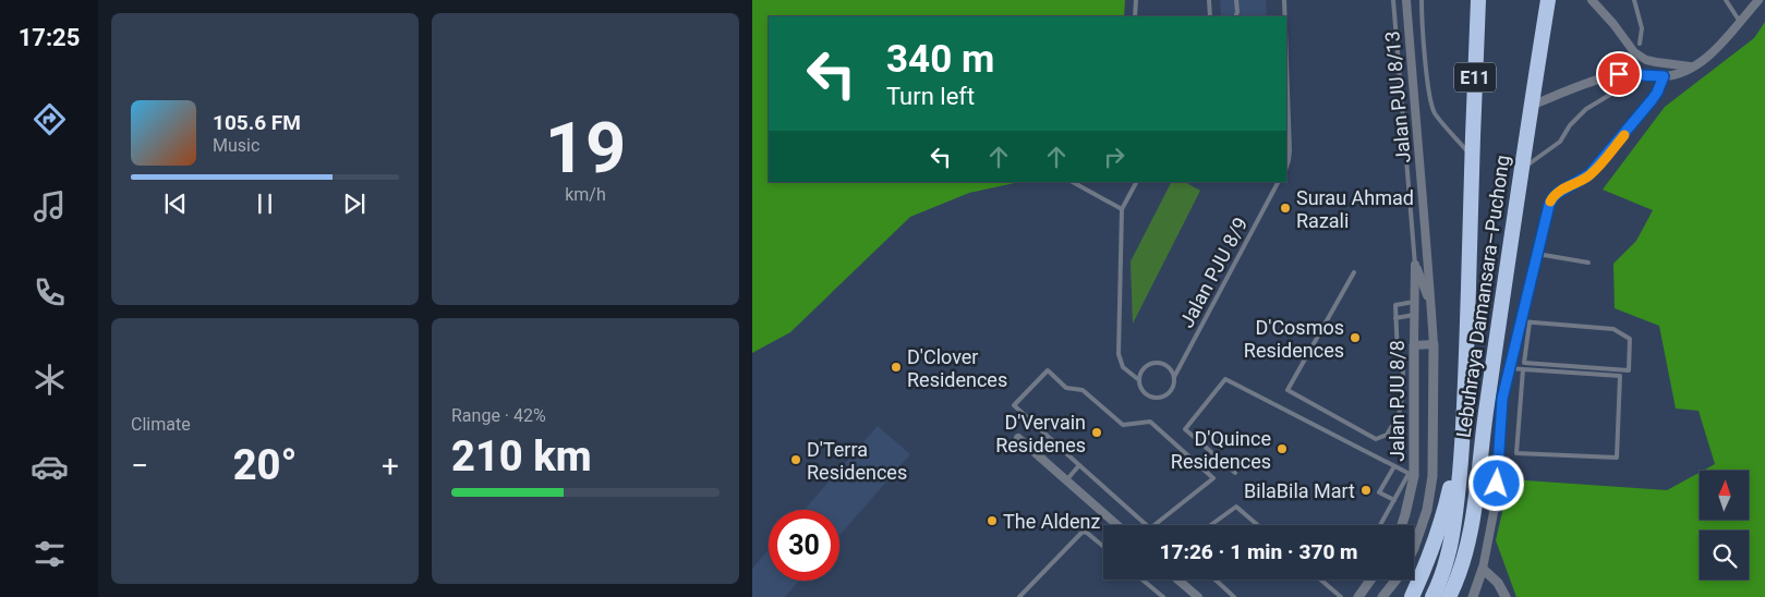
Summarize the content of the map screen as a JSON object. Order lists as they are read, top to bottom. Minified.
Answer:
{"streets":{"highway":["E11","Lebuhraya Damansara–Puchong"],"street":["Jalan PJU 8/13","Jalan PJU 8/8"],"lane":["Jalan PJU 8/9"]},"crossings":[["Jalan PJU 8/13","Jalan PJU 8/8"]],"places":["Surau Ahmad Razali","D'Cosmos Residences","D'Clover Residences","D'Vervain Residenes","D'Quince Residences","D'Terra Residences","BilaBila Mart","The Aldenz"],"north":"top","page":{"tabs":"17:25","tile":[["19","km/h"],"Climate",["Range · 42%","210 km"]],"turn":["340 m","Turn left"],"song":["105.6 FM","Music"],"heat":["−","20°","+"],"limit":"30","trip":"17:26 · 1 min · 370 m"}}
